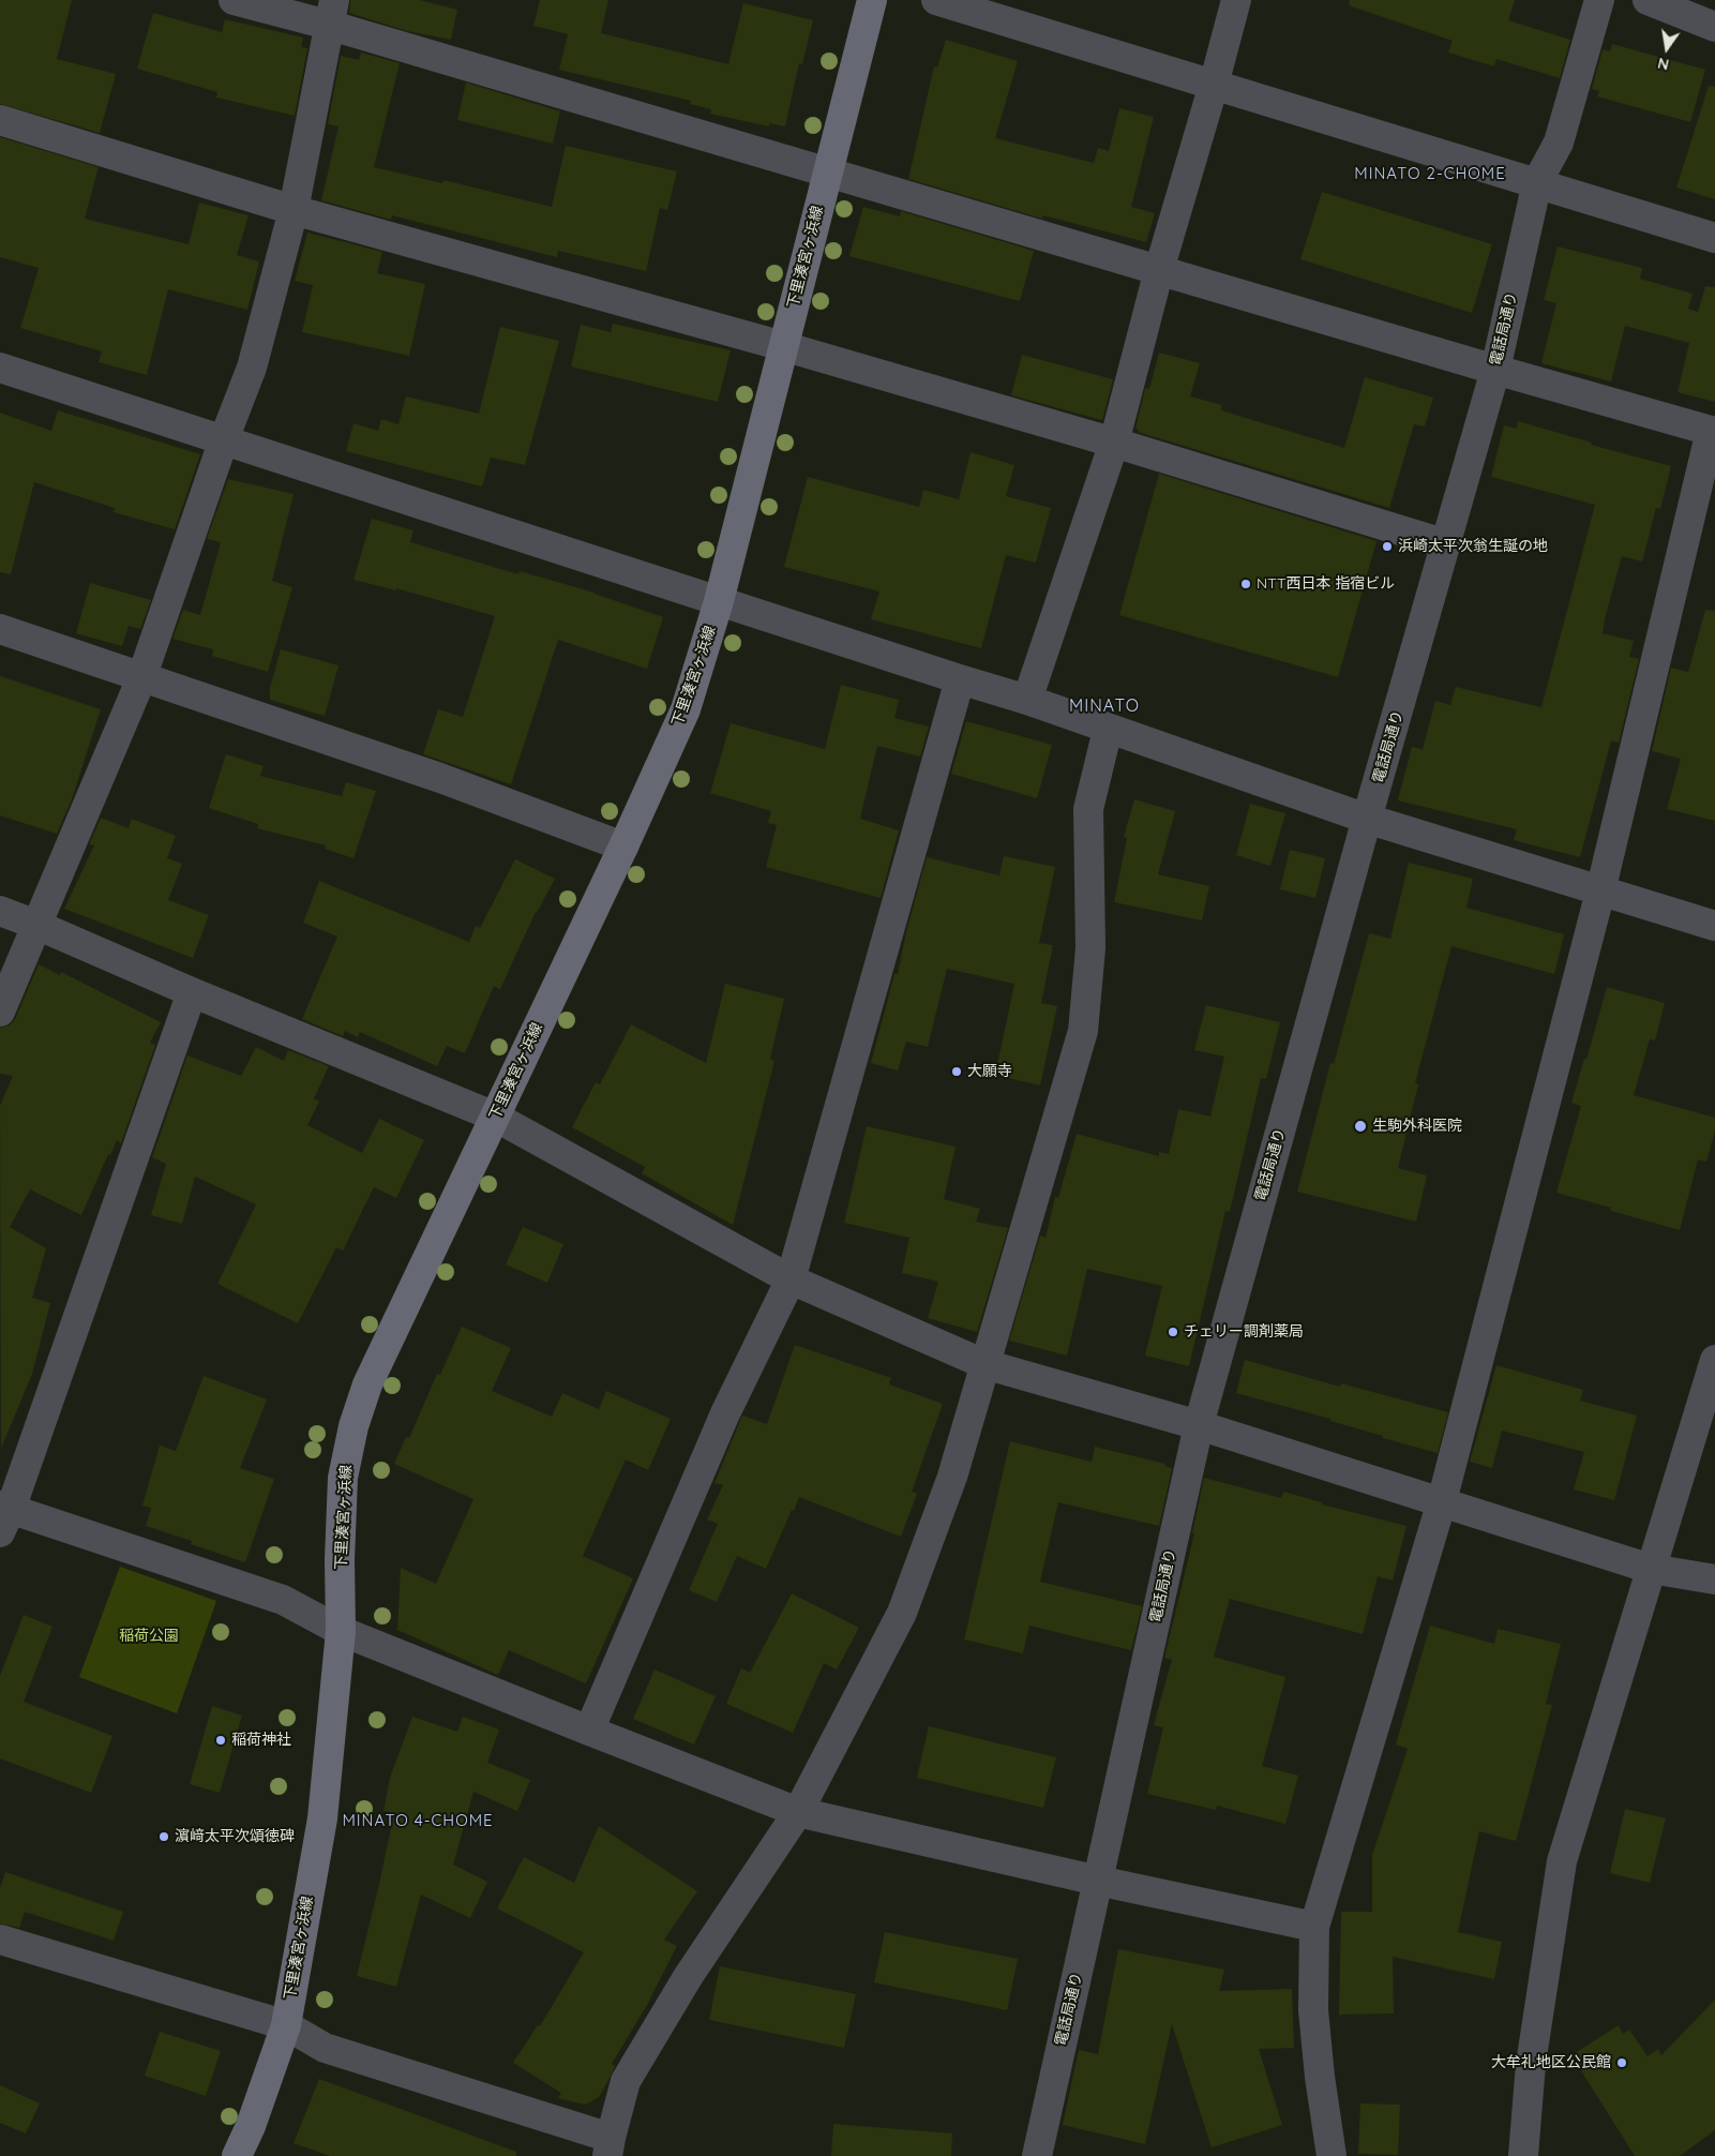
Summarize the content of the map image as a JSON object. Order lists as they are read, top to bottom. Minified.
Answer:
{"streets":{"main road":["下里湊宮ヶ浜線"],"street":["電話局通り"]},"districts":["MINATO 2-CHOME","MINATO","MINATO 4-CHOME"],"parks":["稲荷公園"],"places":["浜崎太平次翁生誕の地","NTT西日本 指宿ビル","大願寺","生駒外科医院","チェリー調剤薬局","稲荷神社","濵﨑太平次頌徳碑","大牟礼地区公民館"],"north":"bottom"}
